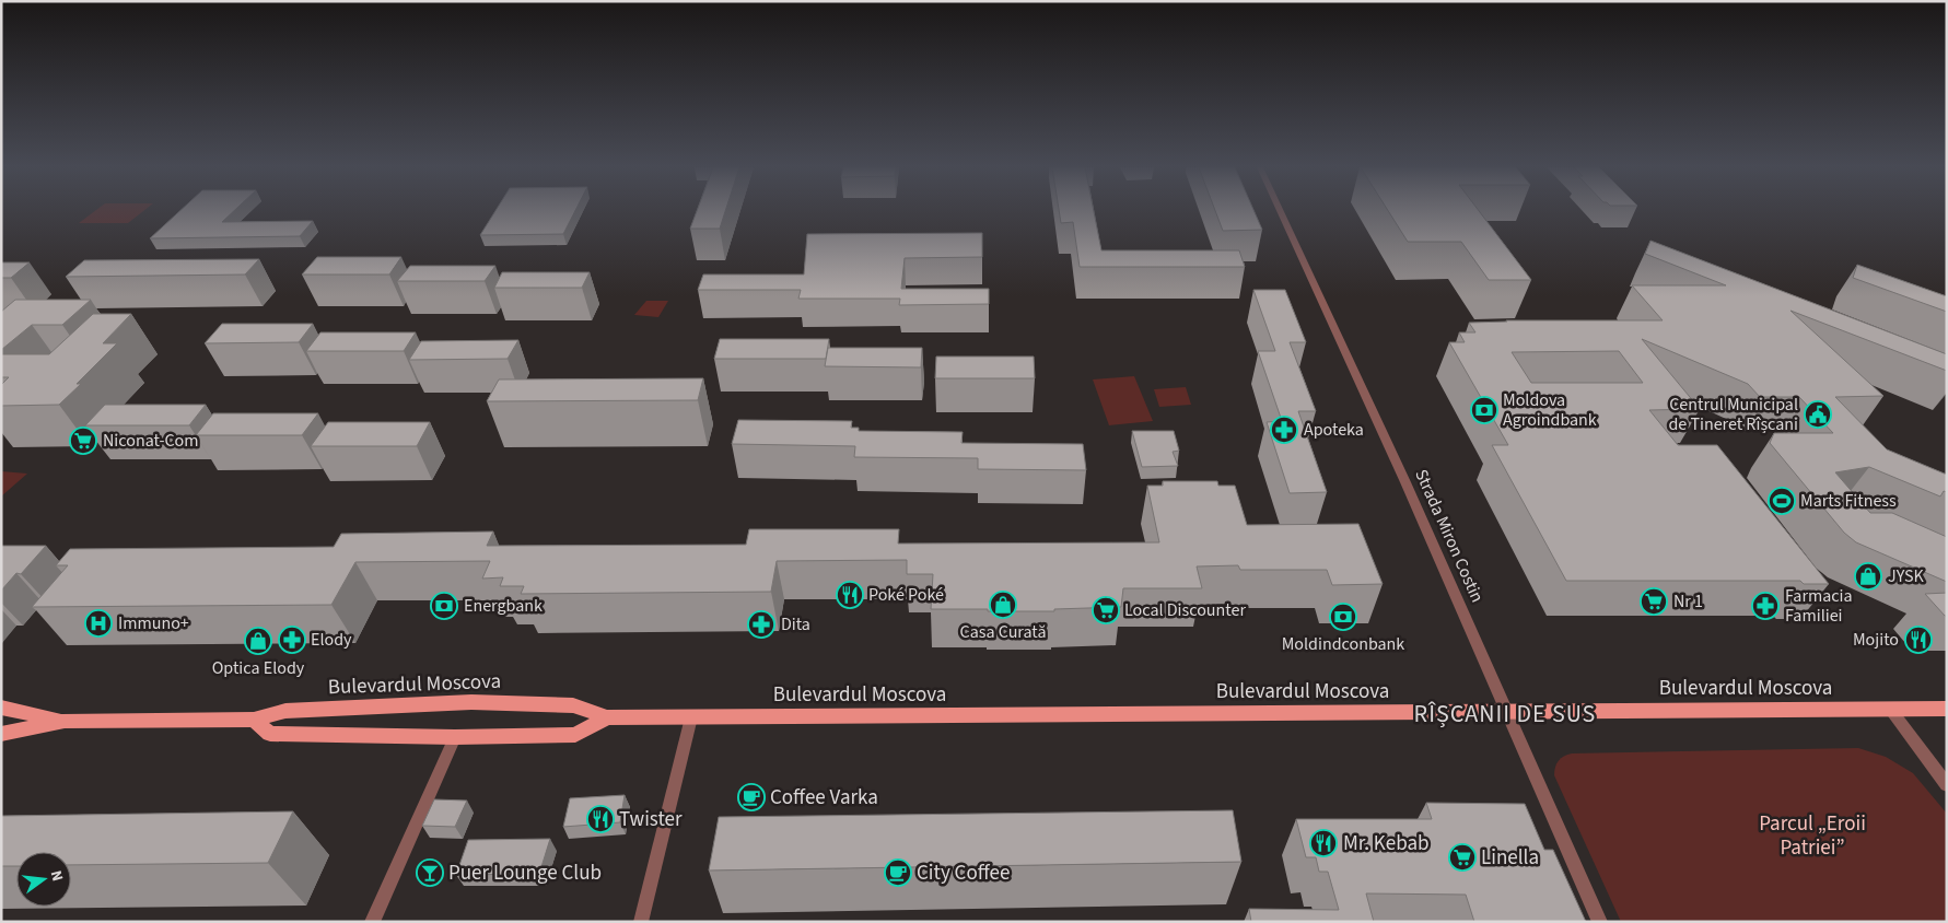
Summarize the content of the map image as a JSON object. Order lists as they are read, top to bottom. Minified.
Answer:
{"streets":{"main road":["Bulevardul Moscova"],"street":["Strada Miron Costin"]},"crossings":[["Strada Miron Costin","Bulevardul Moscova"]],"districts":["RÎȘCANII DE SUS"],"parks":["Parcul „Eroii Patriei”"],"places":{"bank":["Moldova Agroindbank","Energbank","Moldindconbank"],"public building":["Centrul Municipal de Tineret Rîșcani"],"pharmacy":["Apoteka","Farmacia Familiei","Dita","Elody"],"supermarket":["Niconat-Com","Nr 1","Local Discounter","Linella"],"sports":["Marts Fitness"],"shop":["JYSK","Casa Curată","Optica Elody"],"restaurant":["Poké Poké","Mojito","Twister","Mr. Kebab"],"hospital":["Immuno+"],"cafe":["Coffee Varka","City Coffee"],"bar":["Puer Lounge Club"]},"north":"right"}
